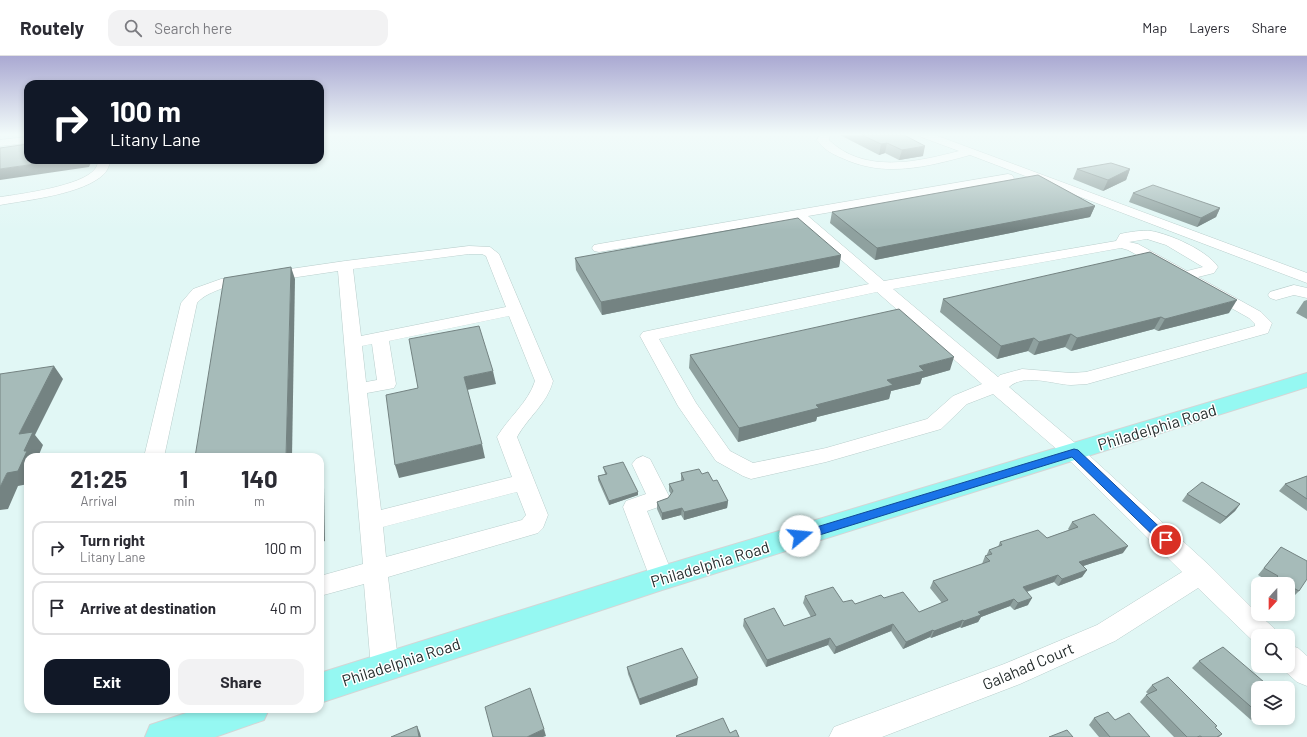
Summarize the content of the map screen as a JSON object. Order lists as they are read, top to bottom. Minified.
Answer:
{"streets":{"main road":["Philadelphia Road"],"street":["Galahad Court"]},"north":"bottom","page":{"header":"Routely","search":"Search here","nav":["Map","Layers","Share"],"turn":["100 m","Litany Lane"],"eta":["21:25","Arrival","1","min","140","m"],"list":[{"name":"Turn right","note":"Litany Lane","value":"100 m"},{"name":"Arrive at destination","value":"40 m"}],"buttons":["Exit","Share"]}}
